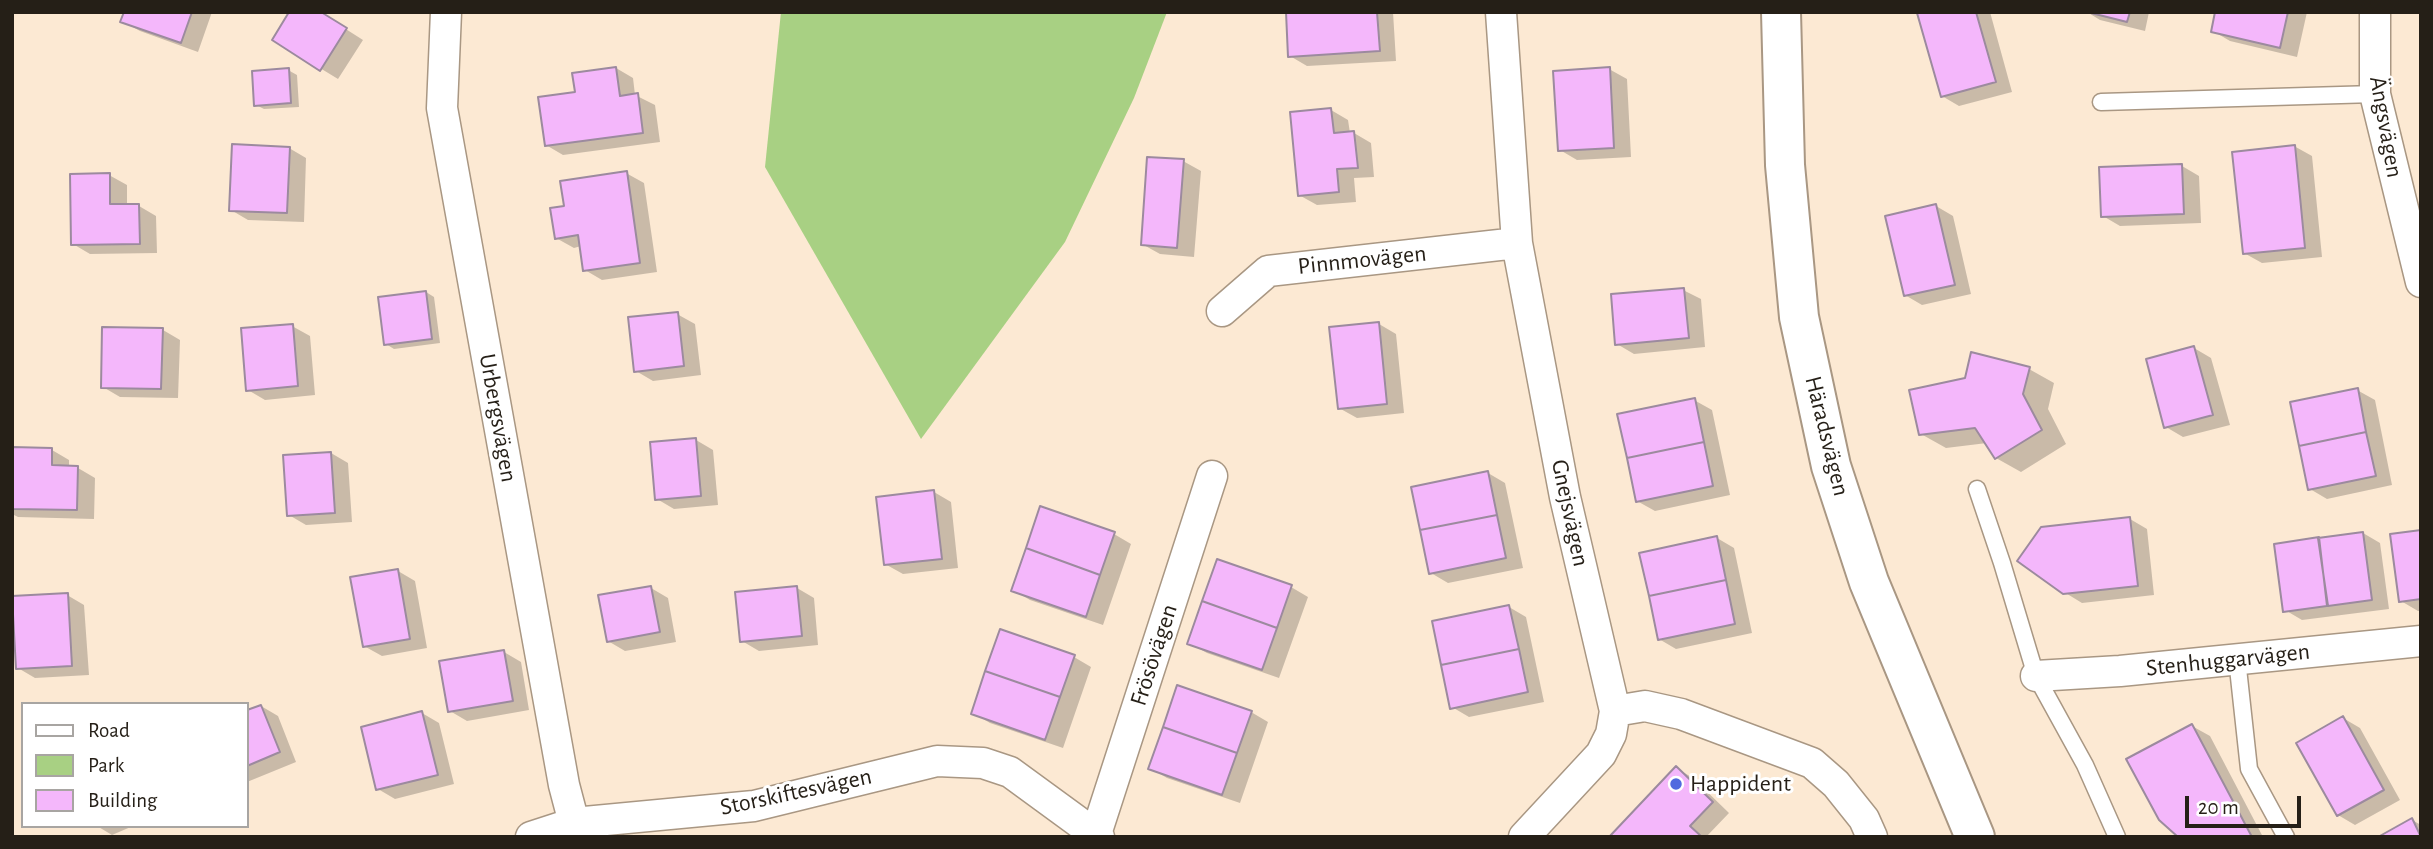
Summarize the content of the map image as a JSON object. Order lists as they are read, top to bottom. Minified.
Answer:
{"streets":{"street":["Ängsvägen","Pinnmovägen","Urbergsvägen","Häradsvägen","Gnejsvägen","Frösövägen","Stenhuggarvägen","Storskiftesvägen"]},"crossings":[["Pinnmovägen","Gnejsvägen"],["Urbergsvägen","Storskiftesvägen"],["Frösövägen","Storskiftesvägen"]],"places":["Happident"],"legend":["Road","Park","Building"],"scale_bar":"20 m"}
